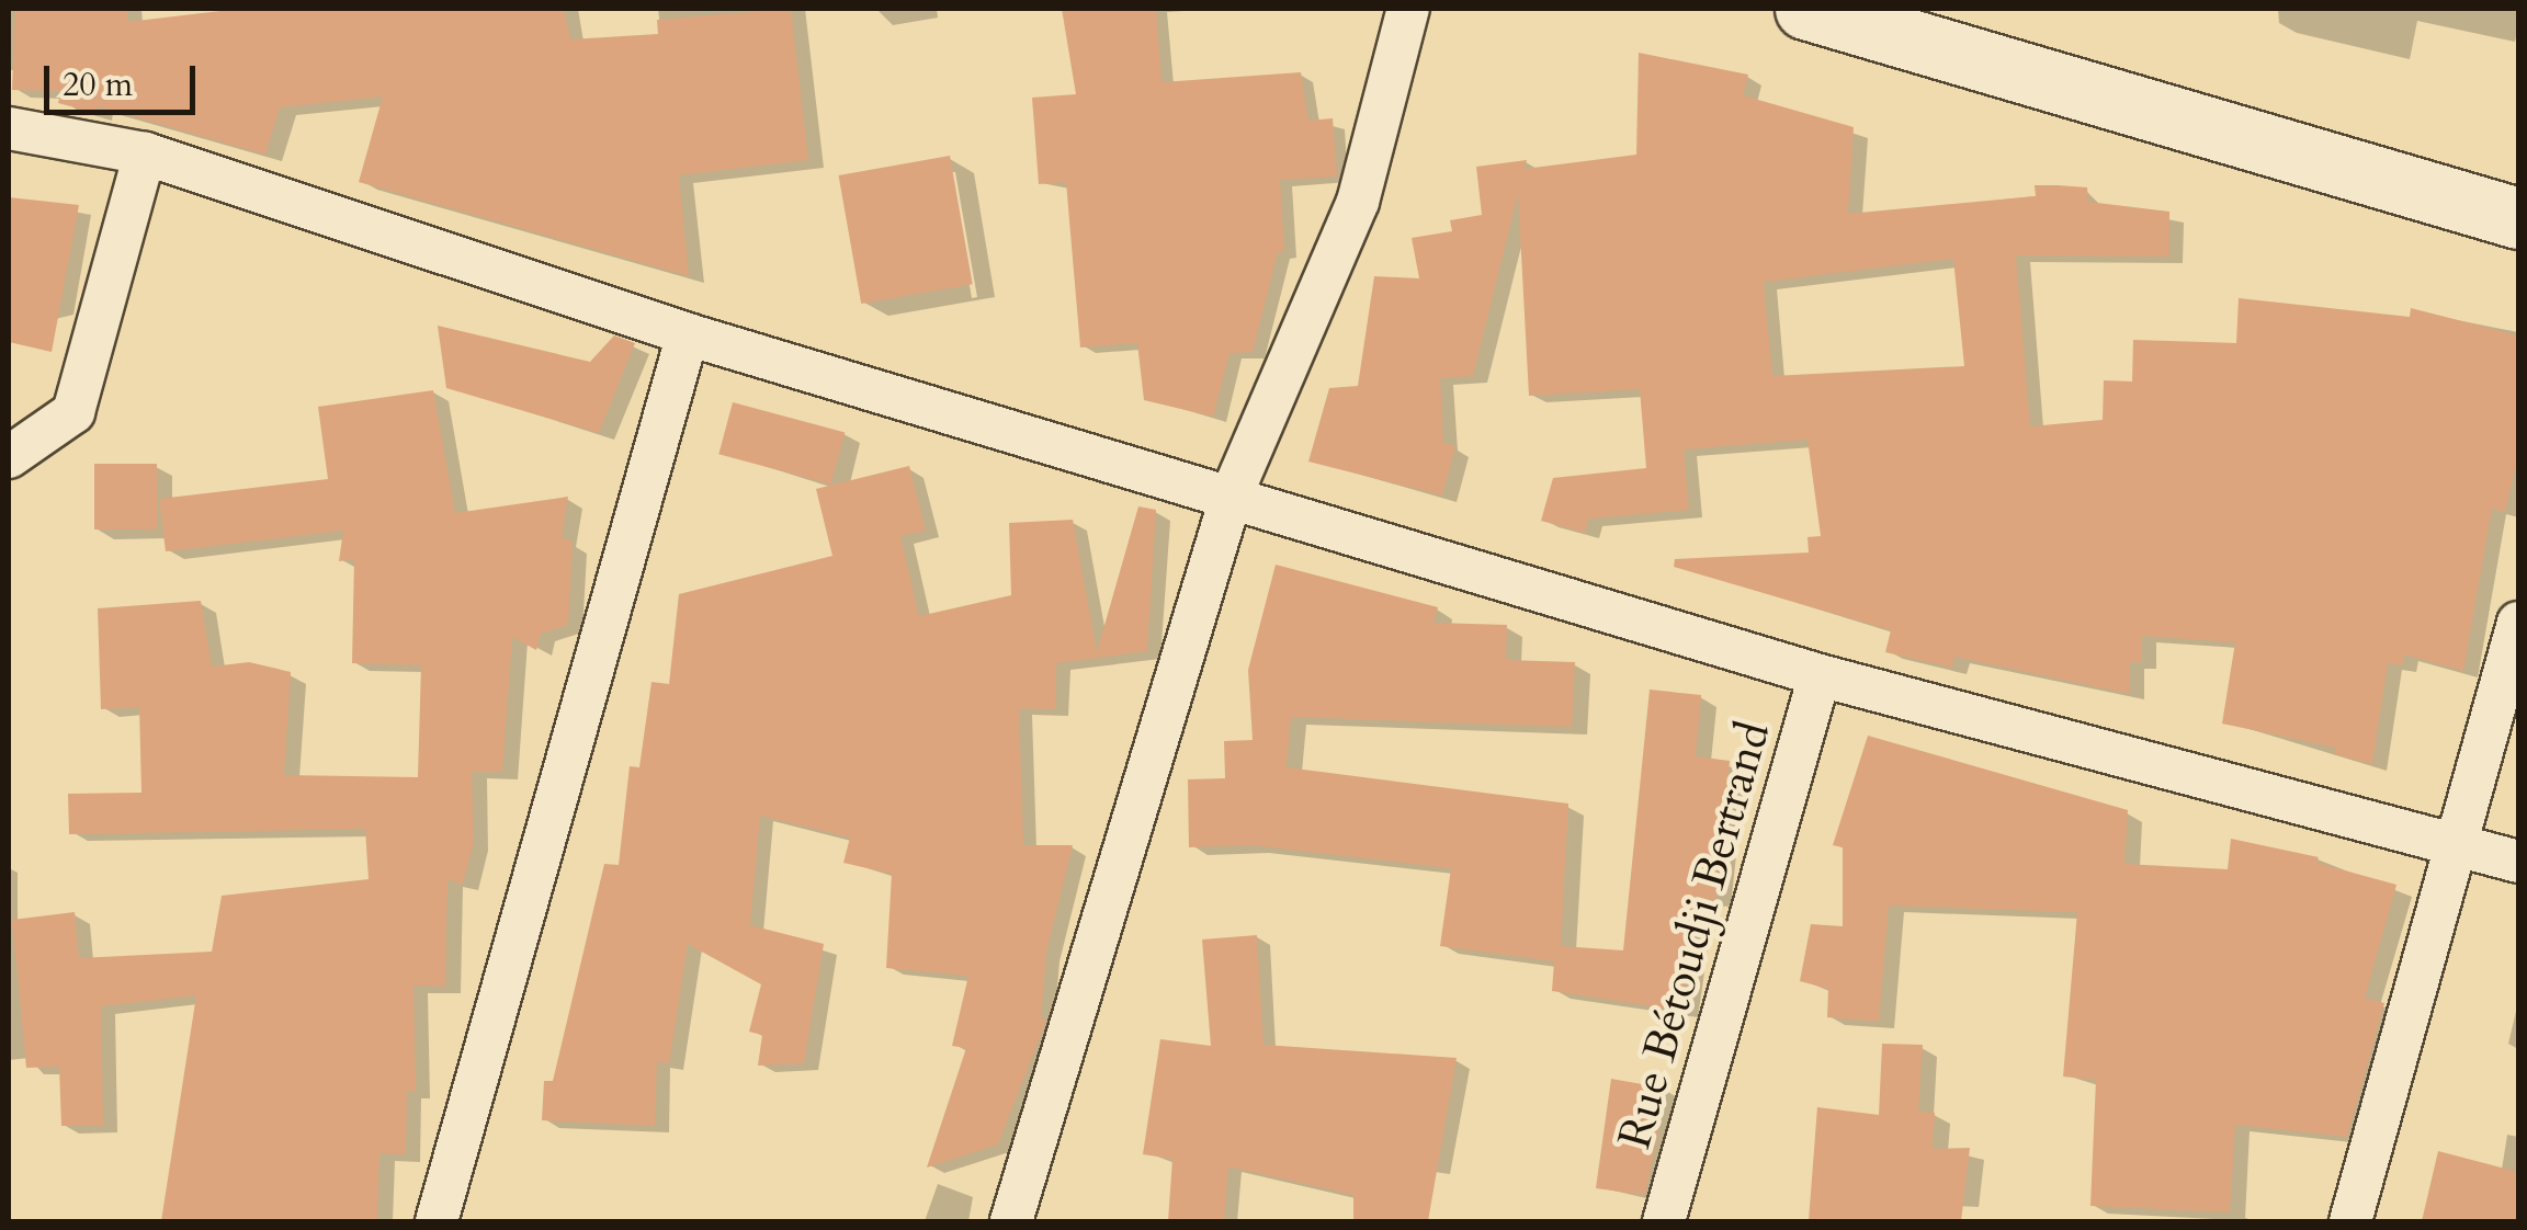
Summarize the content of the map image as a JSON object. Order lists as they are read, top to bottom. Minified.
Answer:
{"streets":{"street":["Rue Bétoudji Bertrand"]},"scale_bar":"20 m"}
